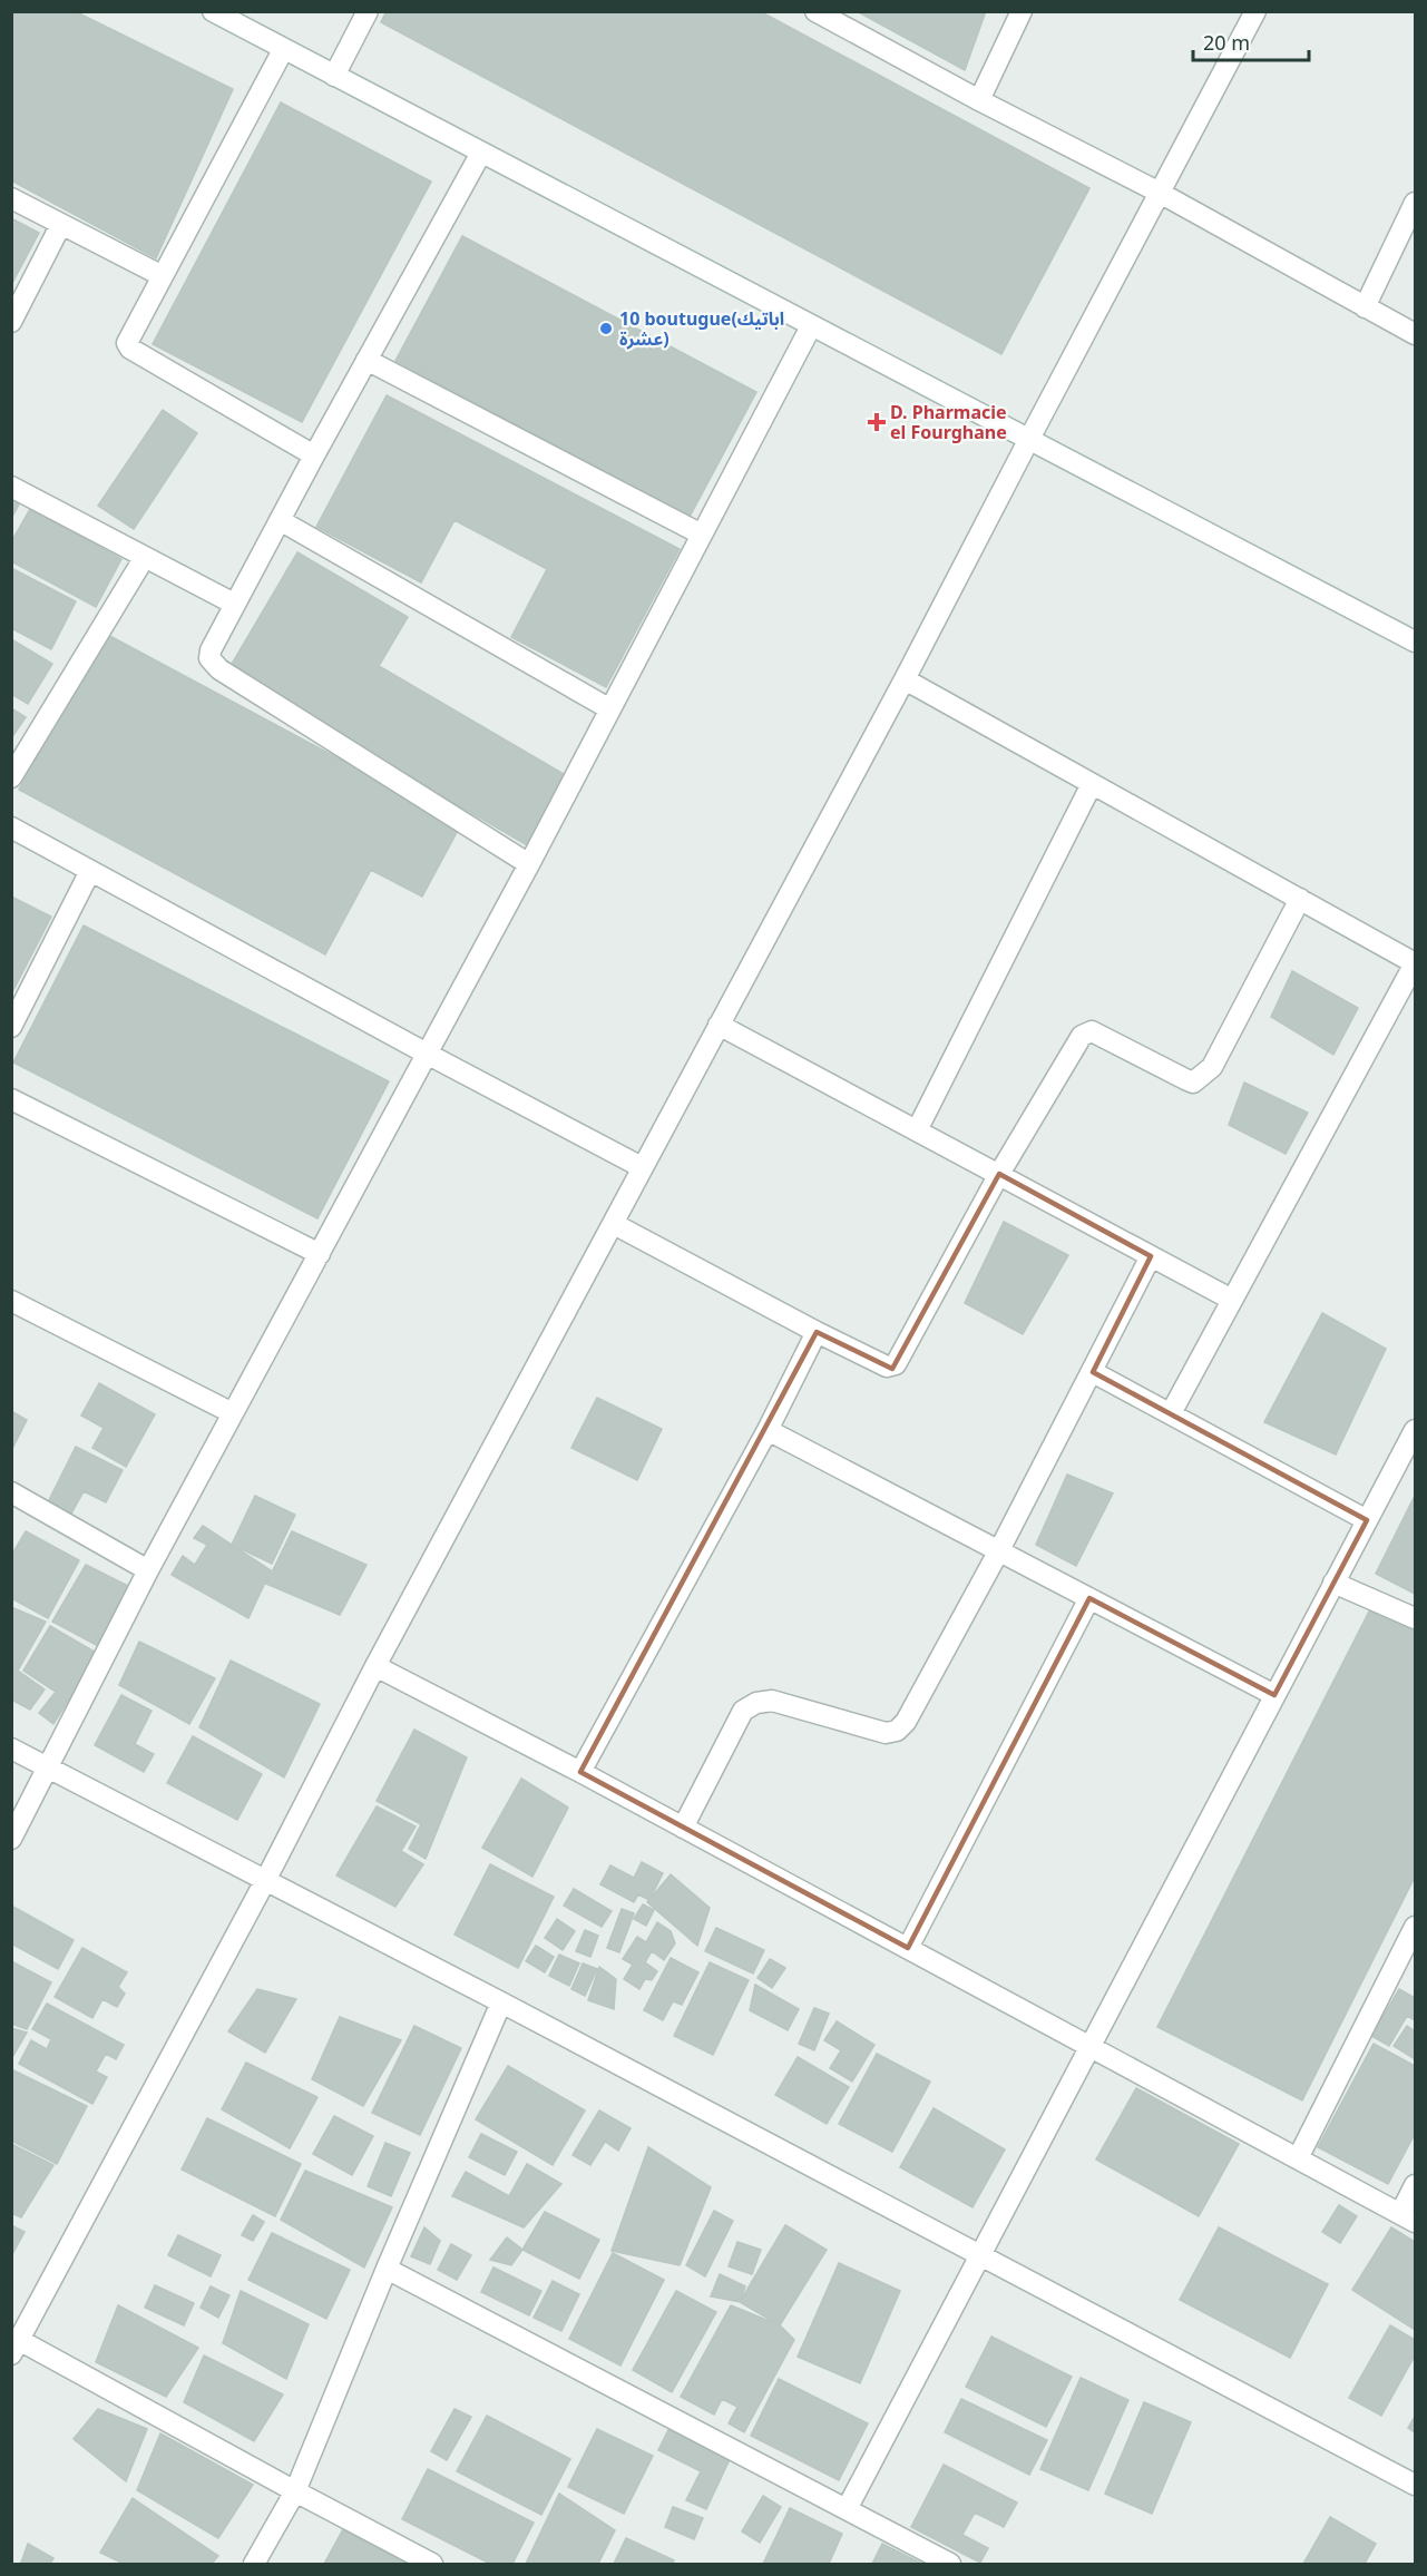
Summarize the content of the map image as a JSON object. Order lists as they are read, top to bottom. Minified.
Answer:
{"places":{"other":["10 boutugue(اباتيك عشرة)"],"health":["D. Pharmacie el Fourghane"]},"scale_bar":"20 m"}
